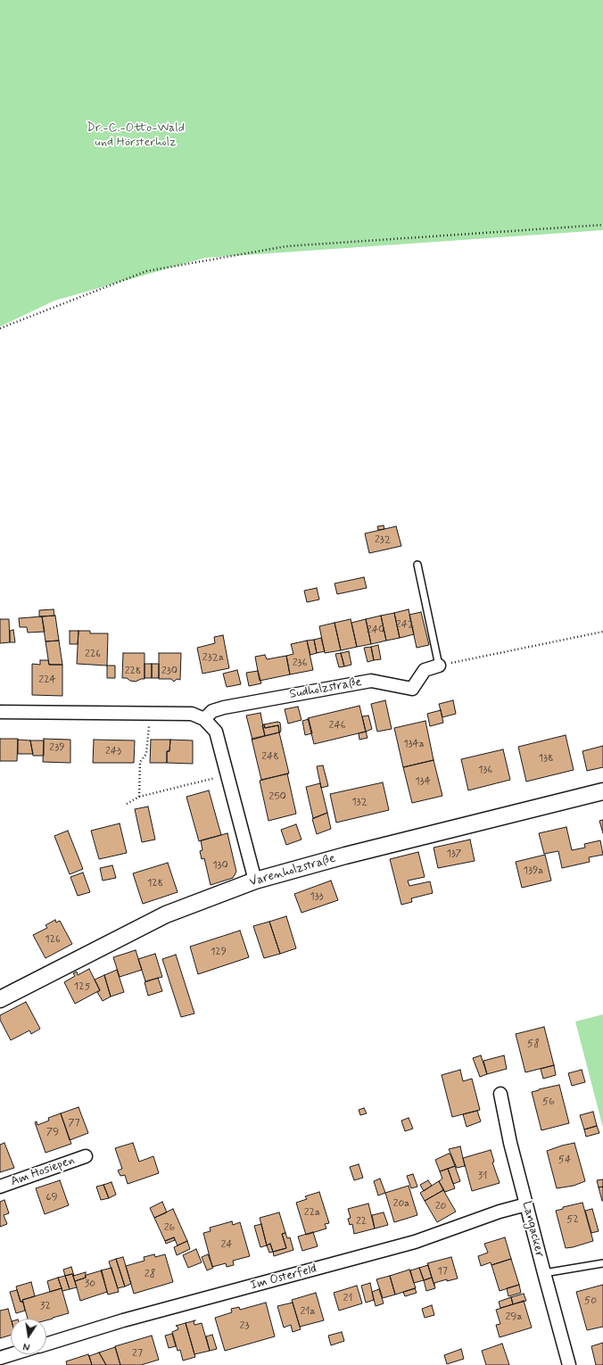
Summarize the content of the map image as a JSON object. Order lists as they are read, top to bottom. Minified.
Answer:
{"streets":{"street":["Sudholzstraße","Varenholzstraße","Am Hosiepen","Langacker","Im Osterfeld"]},"crossings":[["Langacker","Im Osterfeld"]],"parks":["Dr.-C.-Otto-Wald und Hörsterholz"],"house_numbers":["232","242","240","226","232a","236","228","230","224","246","134a","239","243","248","138","136","134","250","132","137","130","139a","128","133","126","129","125","58","56","77","79","54","31","69","20a","20","22a","52","22","26","24","17","28","30","21","50","32","21a","29a","23","27"],"north":"bottom"}
